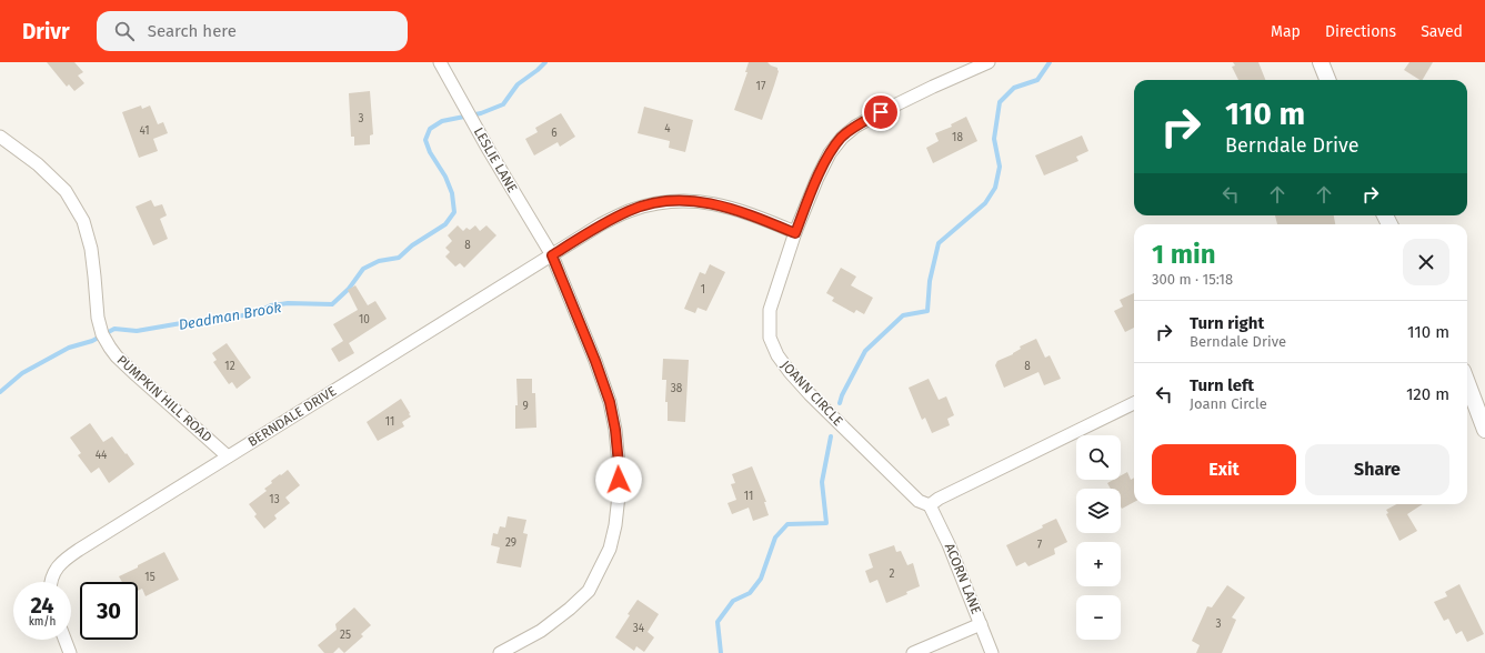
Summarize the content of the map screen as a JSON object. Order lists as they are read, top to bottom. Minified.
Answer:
{"streets":{"street":["LESLIE LANE","JOANN CIRCLE","PUMPKIN HILL ROAD","BERNDALE DRIVE","ACORN LANE"]},"crossings":[["LESLIE LANE","BERNDALE DRIVE"],["JOANN CIRCLE","BERNDALE DRIVE"],["JOANN CIRCLE","ACORN LANE"],["PUMPKIN HILL ROAD","BERNDALE DRIVE"]],"water":["Deadman Brook"],"house_numbers":["17","3","4","41","6","18","8","1","10","12","8","38","9","11","44","11","13","29","7","2","15","3","34","25"],"page":{"header":"Drivr","search":"Search here","nav":["Map","Directions","Saved"],"turn":["110 m","Berndale Drive"],"heading":["1 min","300 m · 15:18"],"list":[{"name":"Turn right","note":"Berndale Drive","value":"110 m"},{"name":"Turn left","note":"Joann Circle","value":"120 m"}],"map_buttons":["+","−"],"buttons":["Exit","Share"],"speed":"24 km/h","limit":"30"}}
